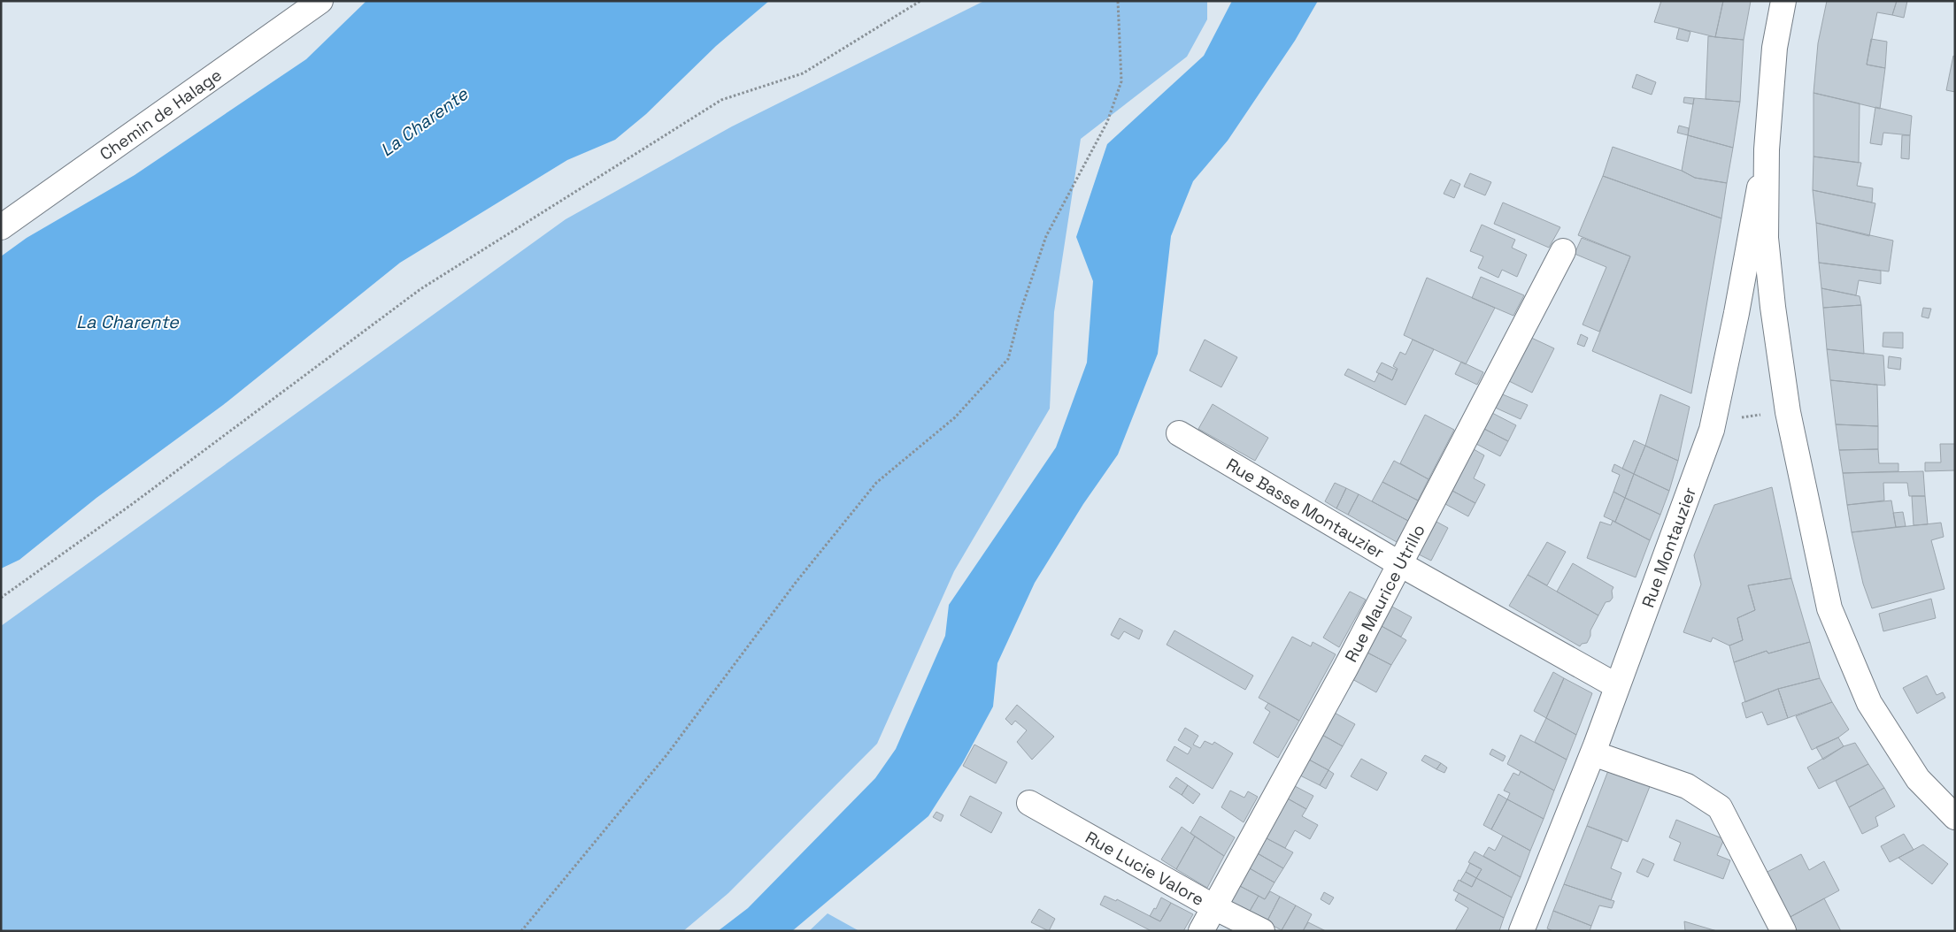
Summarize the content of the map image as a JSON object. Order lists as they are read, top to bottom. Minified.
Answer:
{"streets":{"street":["Chemin de Halage","Rue Basse Montauzier","Rue Montauzier","Rue Maurice Utrillo","Rue Lucie Valore"]},"crossings":[["Rue Basse Montauzier","Rue Montauzier"],["Rue Basse Montauzier","Rue Maurice Utrillo"],["Rue Maurice Utrillo","Rue Lucie Valore"]],"water":["La Charente"]}
